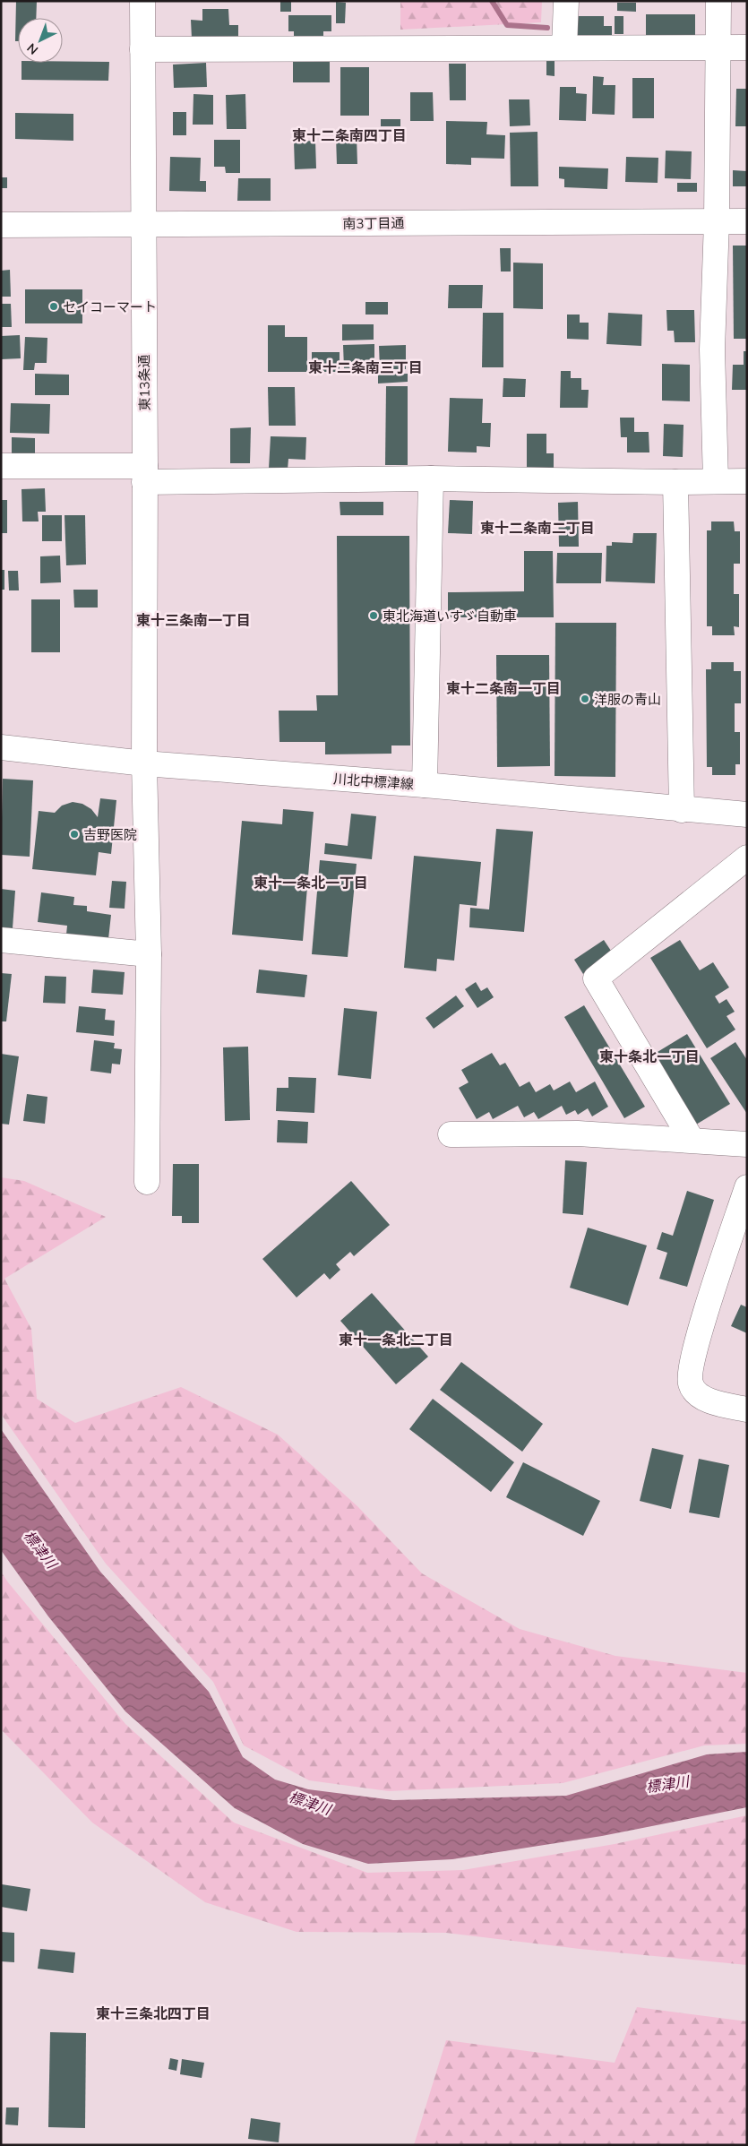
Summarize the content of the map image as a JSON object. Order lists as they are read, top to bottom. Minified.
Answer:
{"streets":{"street":["南3丁目通","東13条通","川北中標津線"]},"crossings":[["南3丁目通","東13条通"],["東13条通","川北中標津線"]],"districts":["東十二条南四丁目","東十二条南三丁目","東十二条南二丁目","東十三条南一丁目","東十二条南一丁目","東十一条北一丁目","東十条北一丁目","東十一条北二丁目","東十三条北四丁目"],"water":["標津川"],"places":["セイコーマート","東北海道いすゞ自動車","洋服の青山","吉野医院"],"north":"bottom left"}
